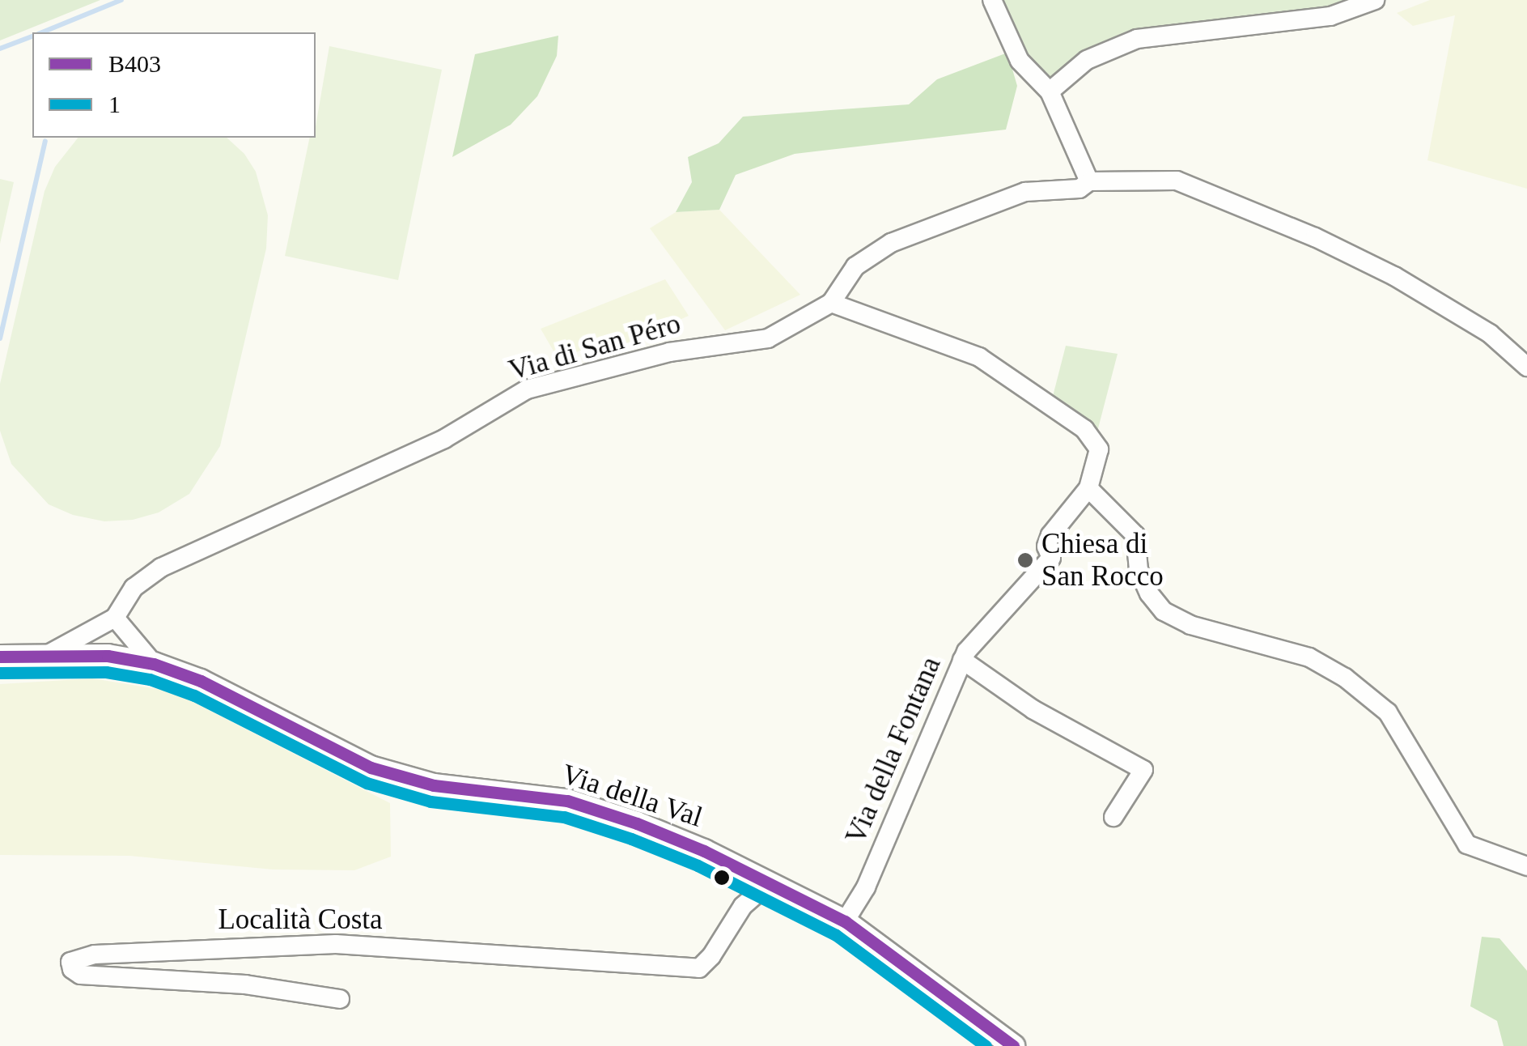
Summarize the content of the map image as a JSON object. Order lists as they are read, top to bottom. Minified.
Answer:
{"streets":{"street":["Via di San Péro","Via della Fontana","Via della Val","Località Costa"]},"crossings":[["Via di San Péro","Via della Fontana"],["Via della Fontana","Via della Val"],["Via della Val","Località Costa"]],"places":["Chiesa di San Rocco"],"lines":["transit line B403","transit line 1"],"legend":["B403","1"]}
